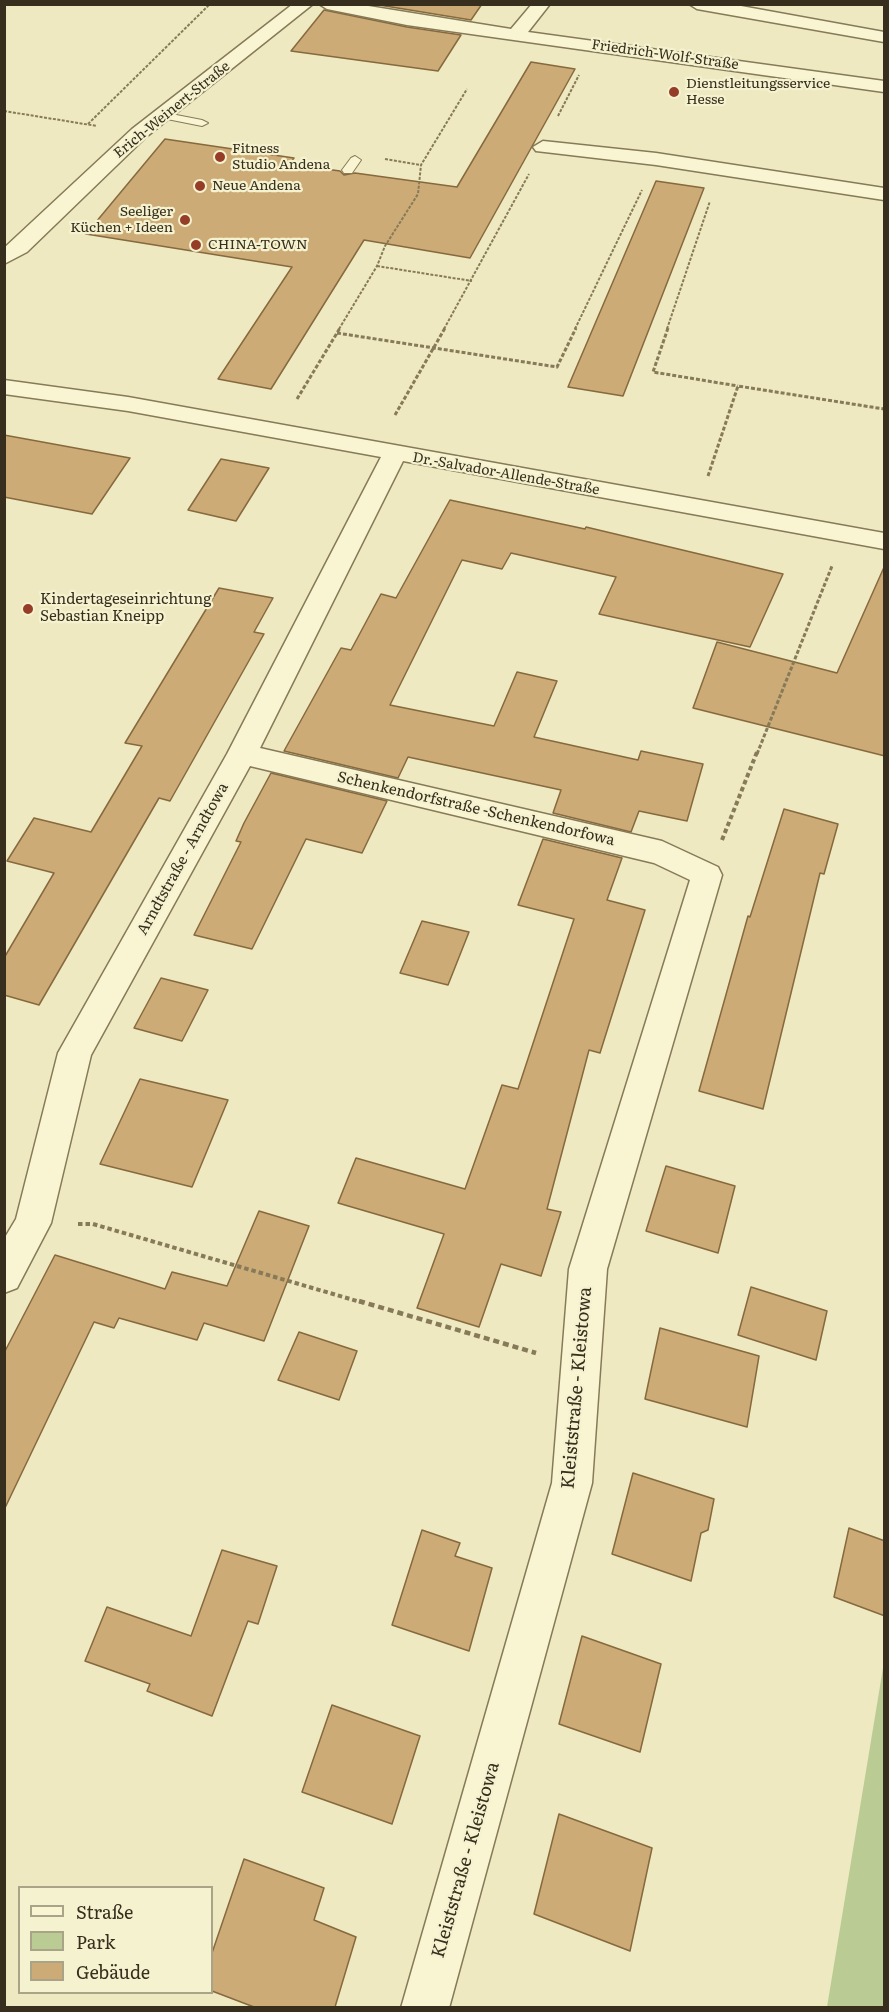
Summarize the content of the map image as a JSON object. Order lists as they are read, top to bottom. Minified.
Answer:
{"streets":{"street":["Friedrich-Wolf-Straße","Erich-Weinert-Straße","Dr.-Salvador-Allende-Straße","Schenkendorfstraße -Schenkendorfowa","Arndtstraße - Arndtowa","Kleiststraße - Kleistowa"]},"crossings":[["Dr.-Salvador-Allende-Straße","Arndtstraße - Arndtowa"],["Schenkendorfstraße -Schenkendorfowa","Arndtstraße - Arndtowa"],["Schenkendorfstraße -Schenkendorfowa","Kleiststraße - Kleistowa"]],"places":["Dienstleitungsservice Hesse","Fitness Studio Andena","Neue Andena","Seeliger Küchen + Ideen","CHINA-TOWN","Kindertageseinrichtung Sebastian Kneipp"],"legend":["Straße","Park","Gebäude"]}
